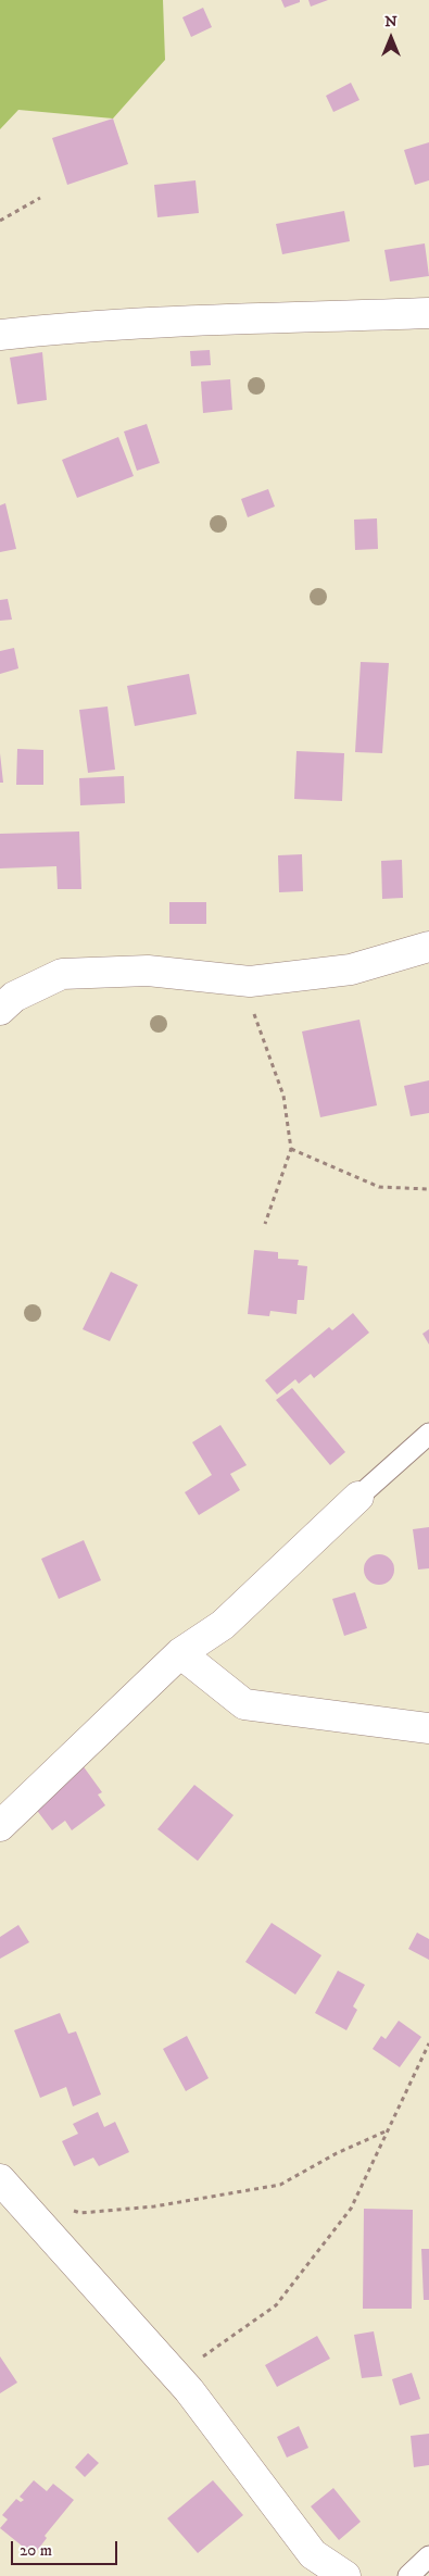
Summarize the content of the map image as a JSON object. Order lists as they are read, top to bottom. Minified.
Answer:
{"scale_bar":"20 m","north":"top"}
